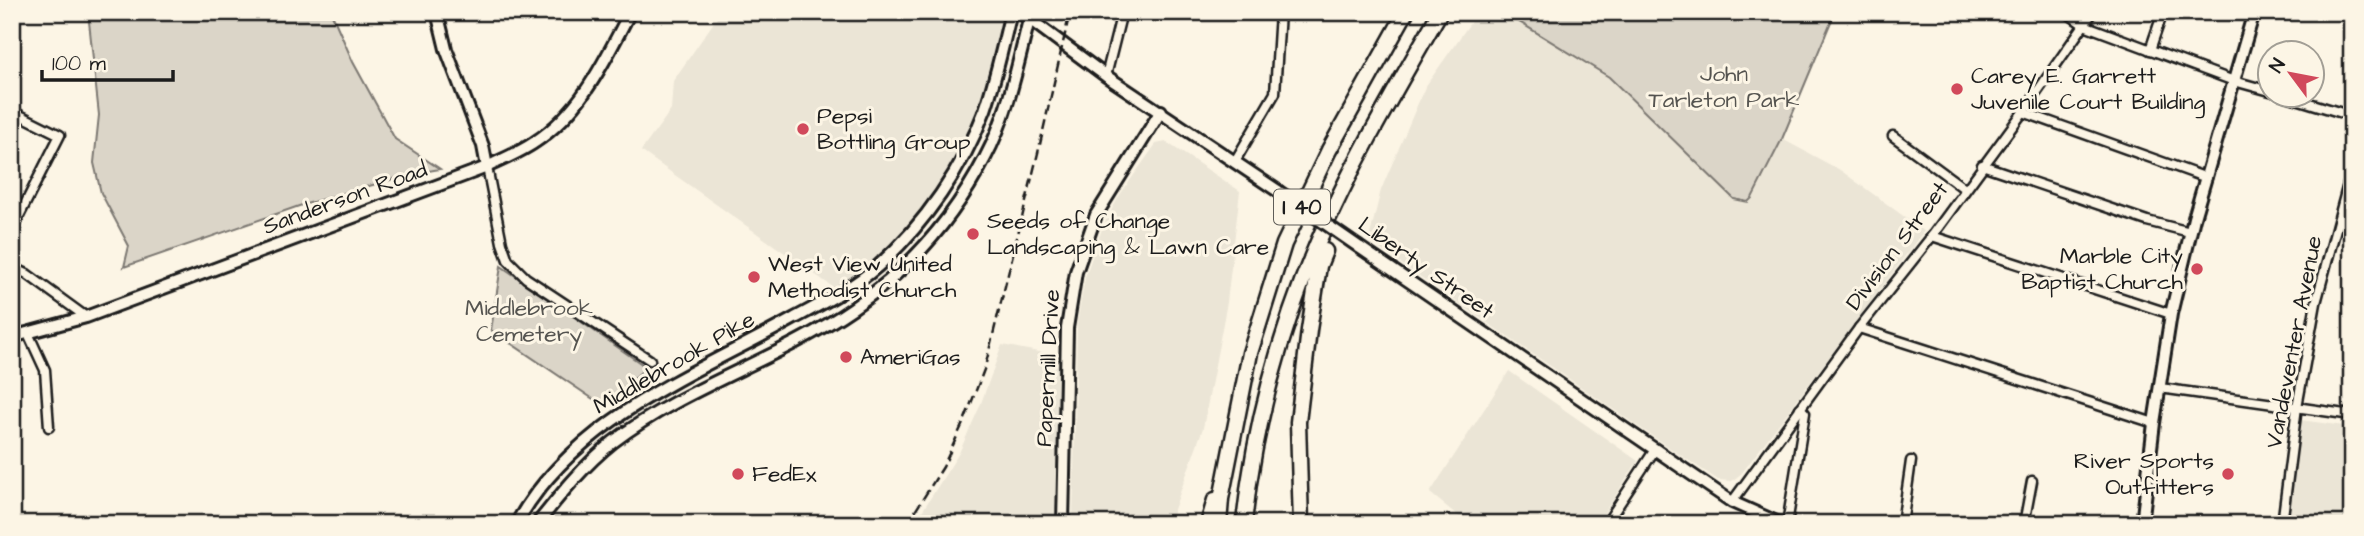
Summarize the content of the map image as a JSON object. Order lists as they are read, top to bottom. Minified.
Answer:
{"streets":{"highway":["I 40"],"street":["Sanderson Road","Division Street","Liberty Street","Vandeventer Avenue","Middlebrook Pike","Papermill Drive"]},"crossings":[["Division Street","Liberty Street"],["Liberty Street","Middlebrook Pike"],["Liberty Street","Papermill Drive"]],"parks":["John Tarleton Park","Middlebrook Cemetery"],"places":["Carey E. Garrett Juvenile Court Building","Pepsi Bottling Group","Seeds of Change Landscaping & Lawn Care","Marble City Baptist Church","West View United Methodist Church","AmeriGas","FedEx","River Sports Outfitters"],"scale_bar":"100 m","north":"top left"}
